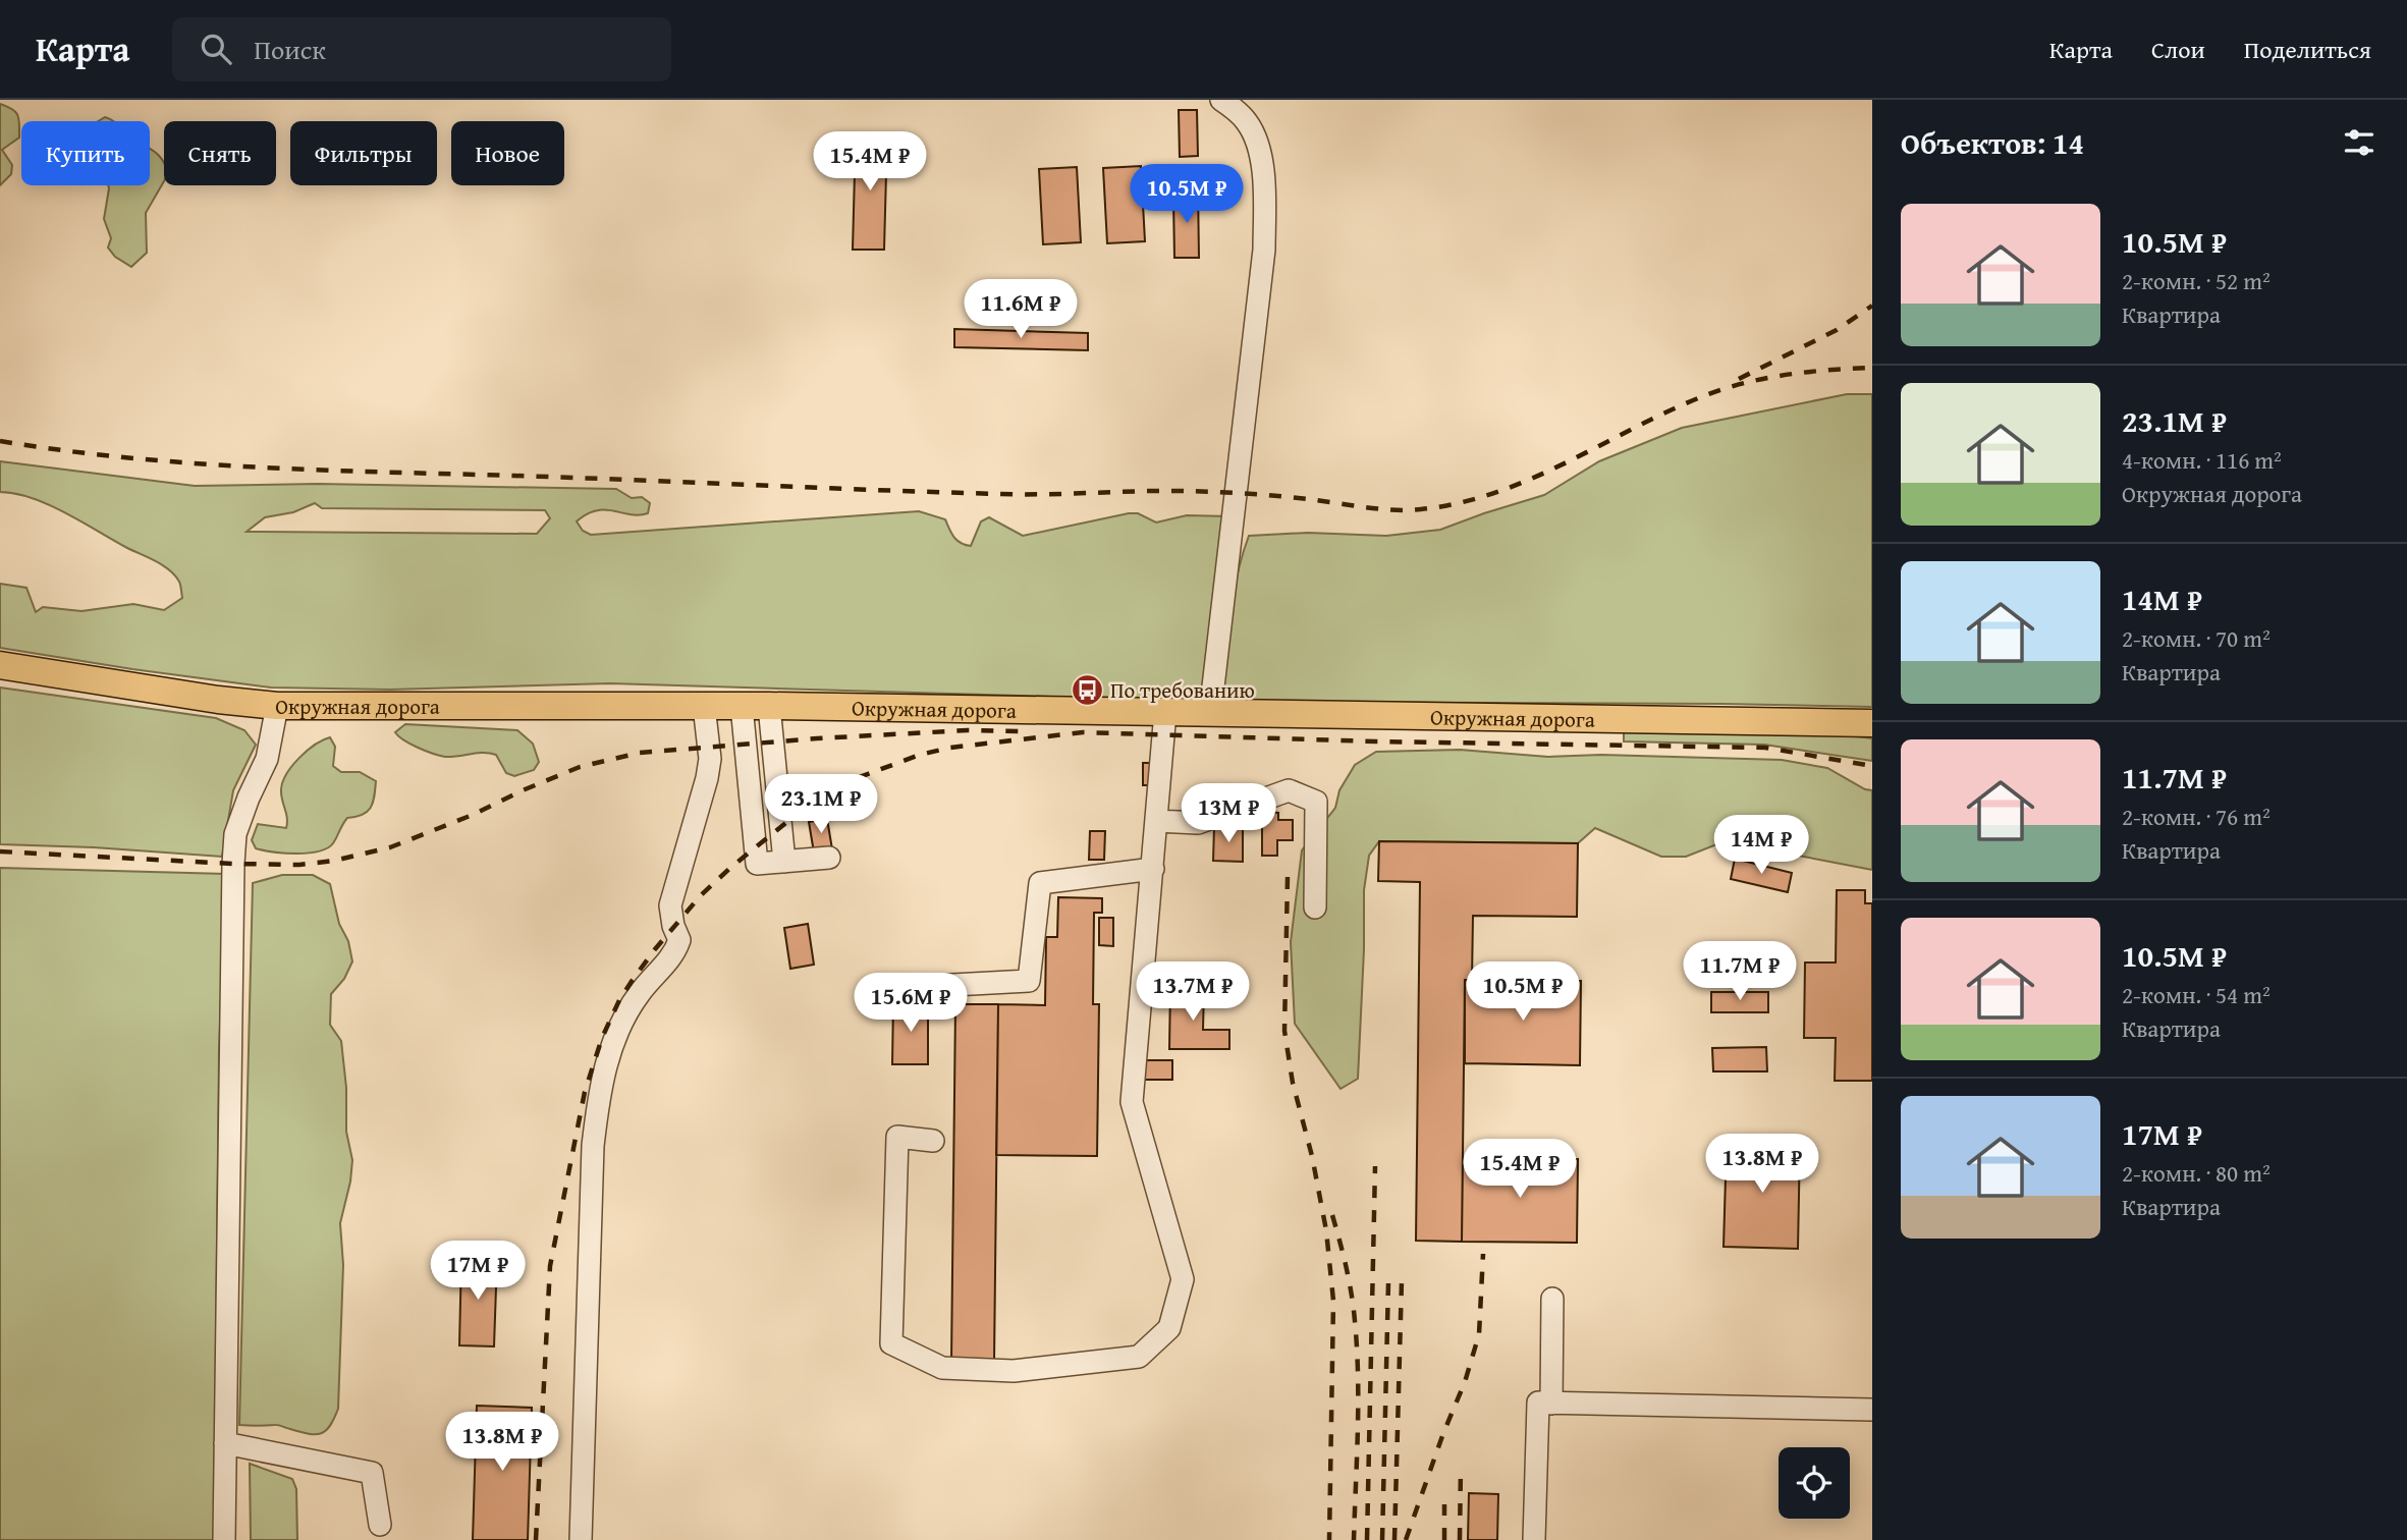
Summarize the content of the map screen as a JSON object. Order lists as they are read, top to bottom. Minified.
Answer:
{"streets":{"main road":["Окружная дорога"]},"places":{"bus stop":["По требованию"]},"page":{"header":"Карта","search":"Поиск","nav":["Карта","Слои","Поделиться"],"heading":"Объектов: 14","chip":["Купить","Снять","Фильтры","Новое"],"price":["15.4M ₽","10.5M ₽","11.6M ₽","23.1M ₽","13M ₽","14M ₽","11.7M ₽","13.7M ₽","10.5M ₽","15.6M ₽","13.8M ₽","15.4M ₽","17M ₽","13.8M ₽"],"list":[{"name":"10.5M ₽","note":"2-комн. · 52 m² · Квартира"},{"name":"23.1M ₽","note":"4-комн. · 116 m² · Окружная дорога"},{"name":"14M ₽","note":"2-комн. · 70 m² · Квартира"},{"name":"11.7M ₽","note":"2-комн. · 76 m² · Квартира"},{"name":"10.5M ₽","note":"2-комн. · 54 m² · Квартира"},{"name":"17M ₽","note":"2-комн. · 80 m² · Квартира"}]}}
